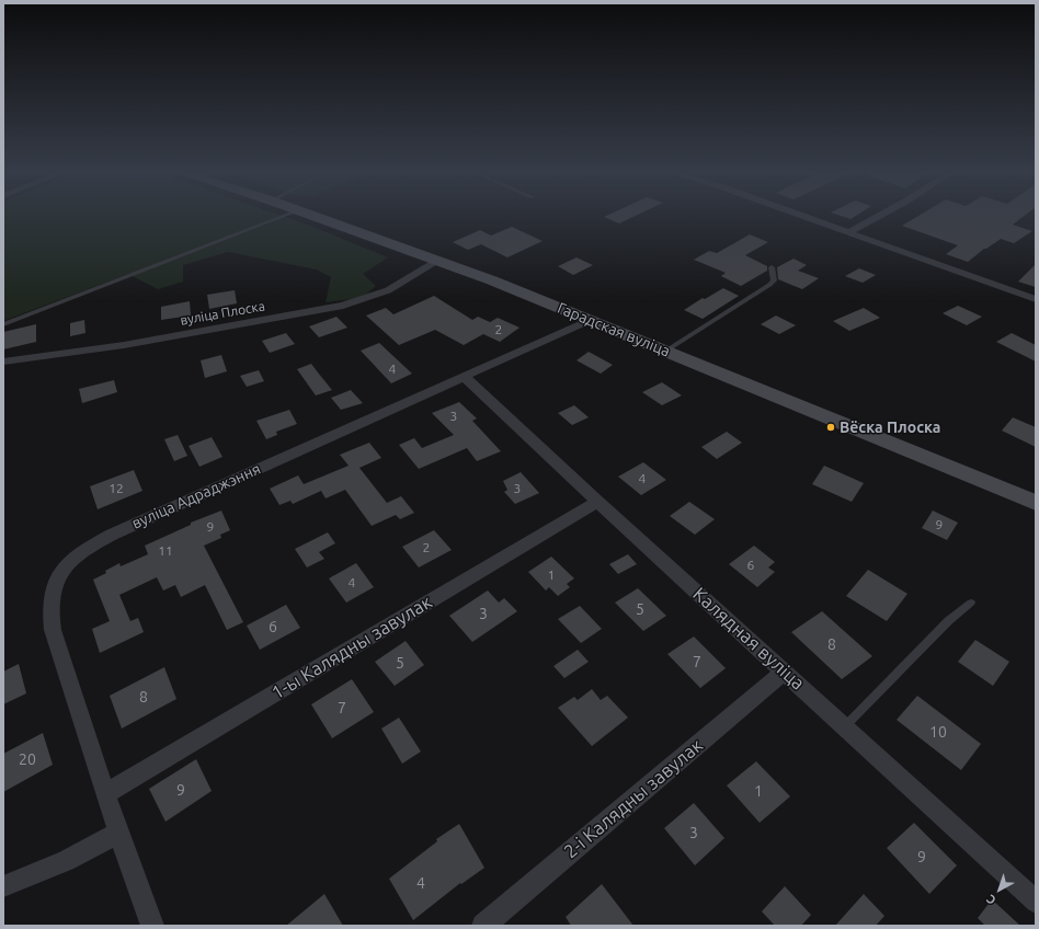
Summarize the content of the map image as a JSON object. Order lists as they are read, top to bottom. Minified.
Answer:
{"streets":{"main road":["Гарадская вуліца"],"street":["вуліца Плоска","вуліца Адраджэння","Калядная вуліца","1-ы Калядны завулак","2-і Калядны завулак"]},"crossings":[["вуліца Плоска","Гарадская вуліца"],["Гарадская вуліца","вуліца Адраджэння"],["вуліца Адраджэння","Калядная вуліца"],["вуліца Адраджэння","1-ы Калядны завулак"],["Калядная вуліца","1-ы Калядны завулак"],["Калядная вуліца","2-і Калядны завулак"]],"places":["Вёска Плоска"],"house_numbers":["2","4","3","4","12","3","9","9","2","11","6","1","4","5","3","6","8","7","5","8","7","10","20","9","1","3","9","4"],"north":"bottom left"}
